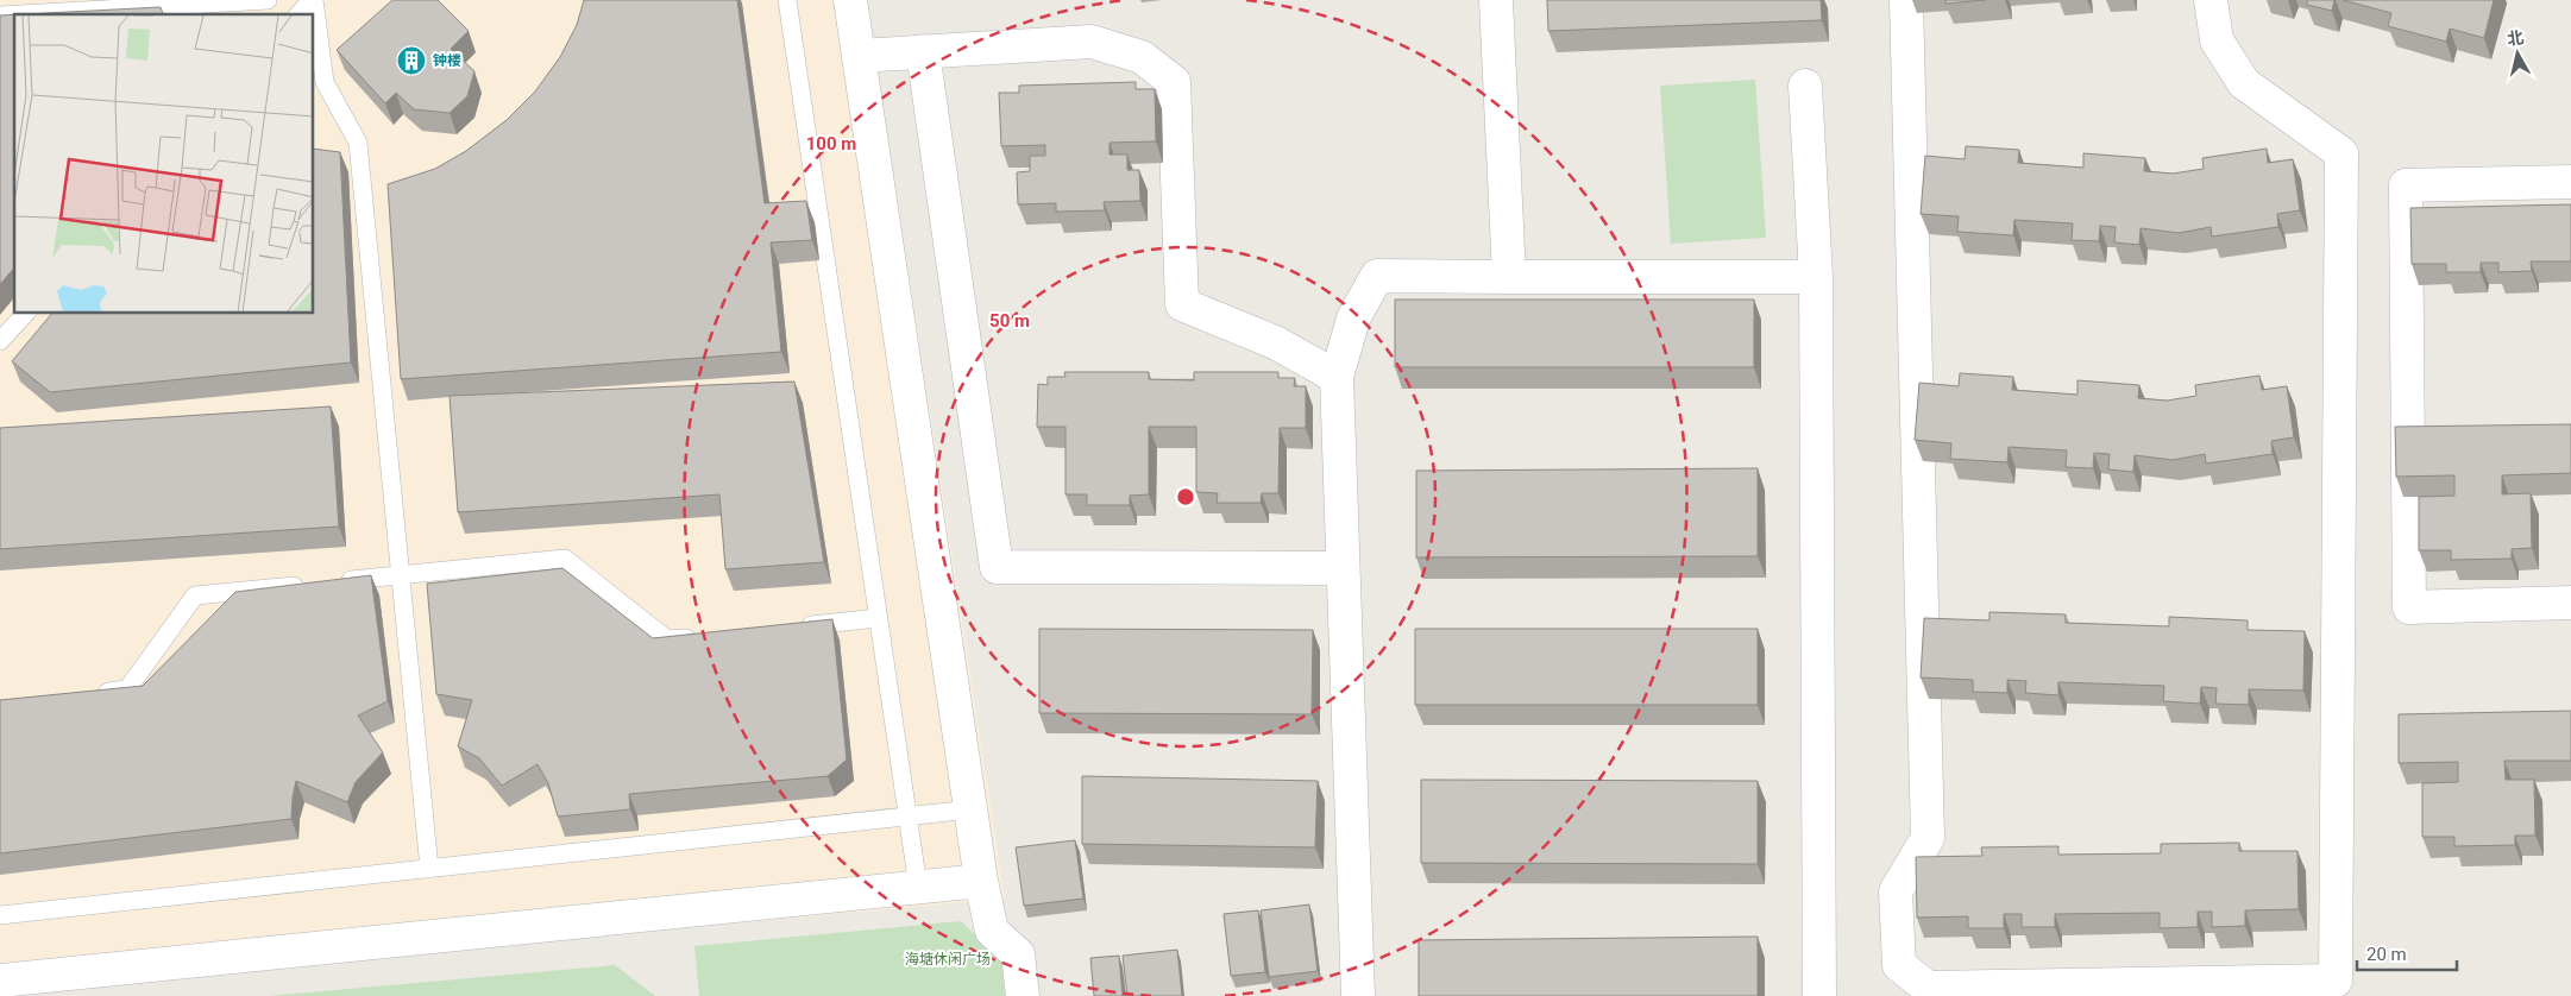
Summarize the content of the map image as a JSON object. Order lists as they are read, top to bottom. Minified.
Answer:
{"parks":["海塘休闲广场"],"places":{"building":["钟楼"]},"scale_bar":"20 m","north":"top","rings":["100 m","50 m"]}
